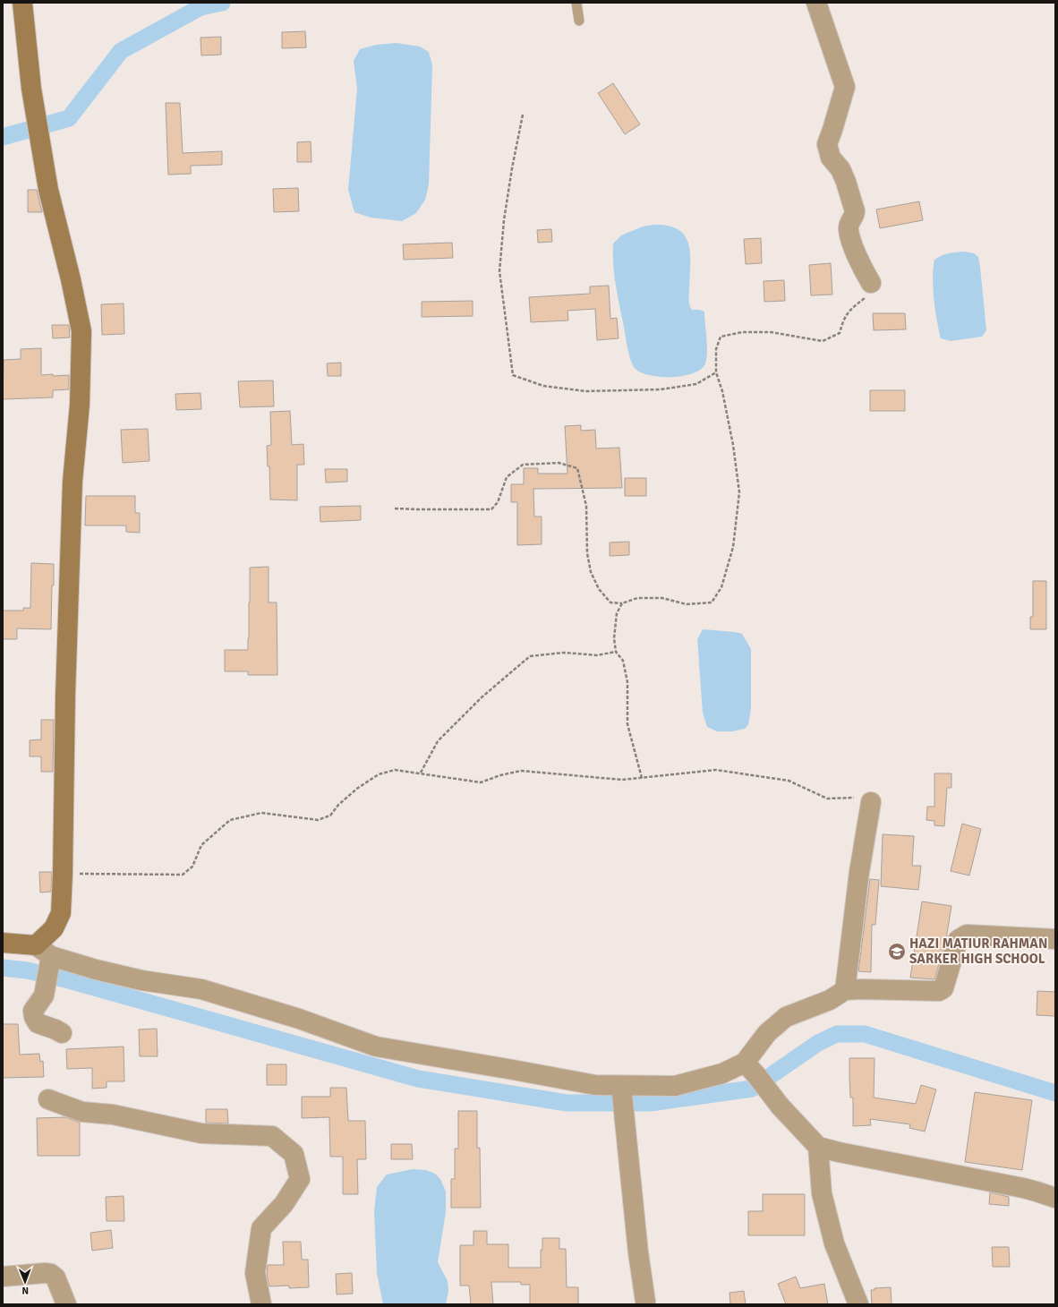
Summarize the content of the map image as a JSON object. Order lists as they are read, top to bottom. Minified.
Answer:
{"places":{"school or university":["HAZI MATIUR RAHMAN SARKER HIGH SCHOOL"]},"north":"bottom"}
